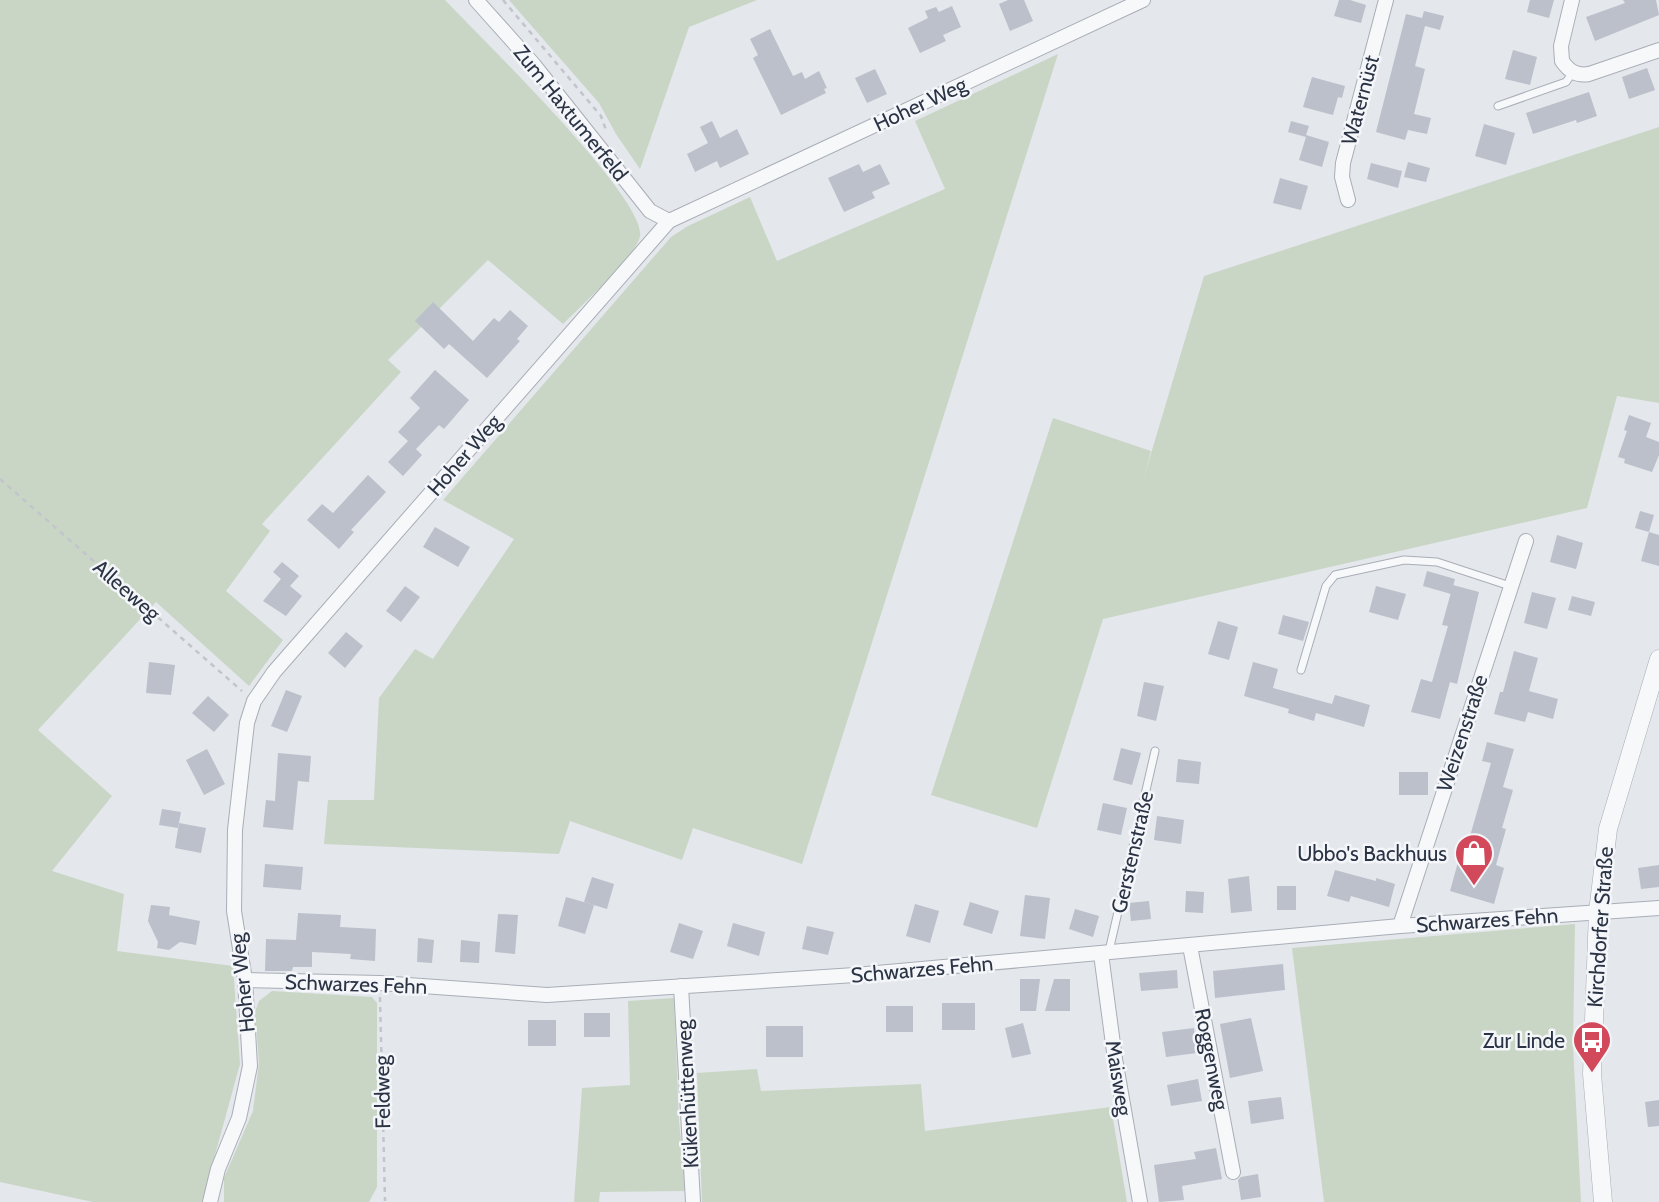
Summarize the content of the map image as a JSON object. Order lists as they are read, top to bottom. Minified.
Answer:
{"streets":{"street":["Waternüst","Hoher Weg","Zum Haxtumerfeld","Weizenstraße","Schwarzes Fehn","Kirchdorfer Straße","Roggenweg","Maisweg","Kükenhüttenweg"],"lane":["Gerstenstraße"],"path":["Alleeweg","Feldweg"]},"crossings":[["Hoher Weg","Zum Haxtumerfeld"],["Hoher Weg","Alleeweg"],["Hoher Weg","Schwarzes Fehn"],["Weizenstraße","Schwarzes Fehn"],["Gerstenstraße","Schwarzes Fehn"],["Gerstenstraße","Maisweg"],["Schwarzes Fehn","Kirchdorfer Straße"],["Schwarzes Fehn","Roggenweg"],["Schwarzes Fehn","Maisweg"],["Schwarzes Fehn","Feldweg"],["Schwarzes Fehn","Kükenhüttenweg"]],"places":{"shop":["Ubbo's Backhuus"],"bus stop":["Zur Linde"]}}
